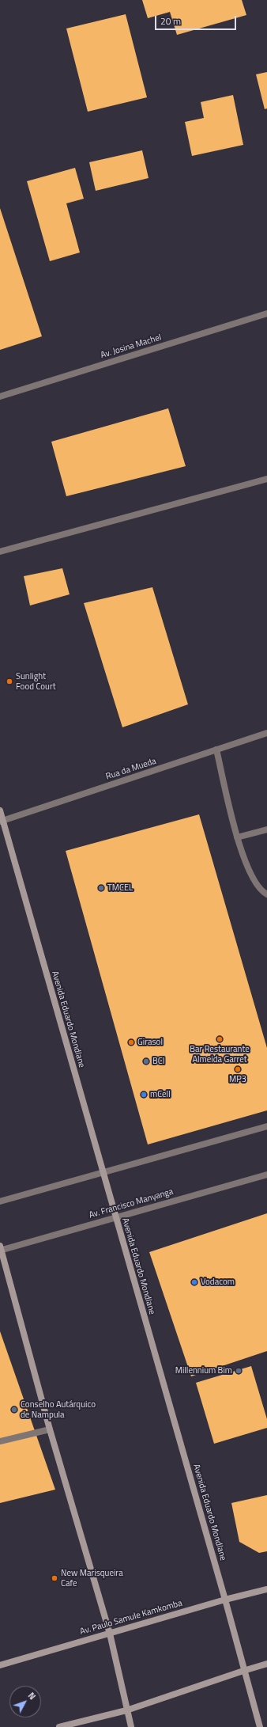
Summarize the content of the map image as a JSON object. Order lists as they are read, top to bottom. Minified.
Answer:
{"streets":{"main road":["Avenida Eduardo Mondlane","Av. Paulo Samule Kamkomba"],"street":["Av. Josina Machel","Rua da Mueda","Av. Francisco Manyanga"]},"crossings":[["Rua da Mueda","Avenida Eduardo Mondlane"],["Avenida Eduardo Mondlane","Av. Francisco Manyanga"],["Avenida Eduardo Mondlane","Av. Paulo Samule Kamkomba"]],"places":["Sunlight Food Court","TMCEL","Bar Restaurante Almeida Garret","Girasol","BCI","MP3","mCell","Vodacom","Millennium Bim","Conselho Autárquico de Nampula","New Marisqueira Cafe"],"scale_bar":"20 m","north":"top right"}
